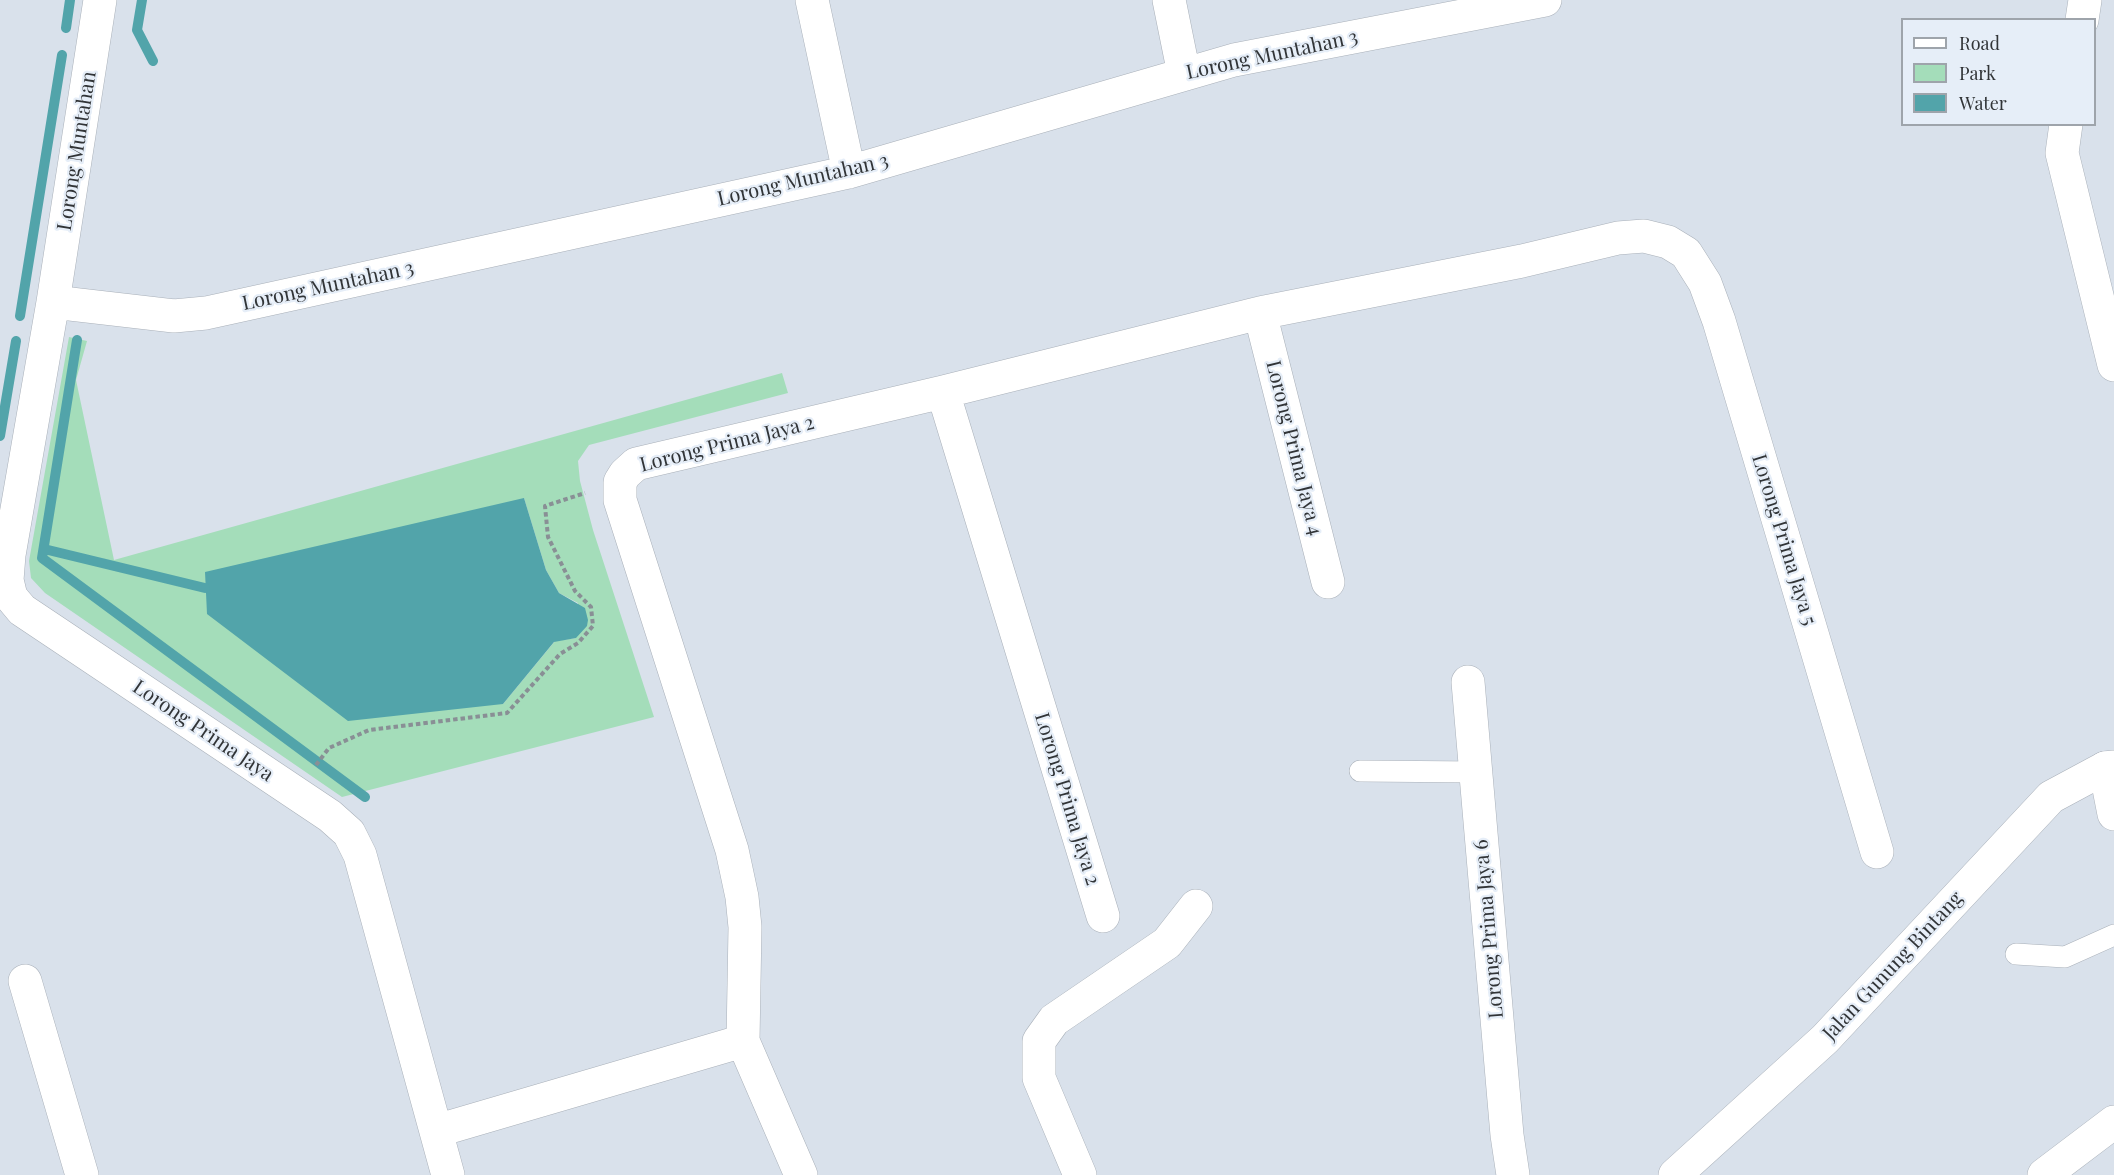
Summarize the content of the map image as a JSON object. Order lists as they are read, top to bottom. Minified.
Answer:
{"streets":{"street":["Lorong Muntahan 3","Lorong Muntahan","Lorong Prima Jaya 2","Lorong Prima Jaya 4","Lorong Prima Jaya 5","Lorong Prima Jaya","Lorong Prima Jaya 6","Jalan Gunung Bintang"]},"crossings":[["Lorong Muntahan 3","Lorong Muntahan"],["Lorong Muntahan 3","Lorong Prima Jaya"],["Lorong Muntahan","Lorong Prima Jaya"],["Lorong Prima Jaya 4","Lorong Prima Jaya 5"]],"legend":["Road","Park","Water"]}
